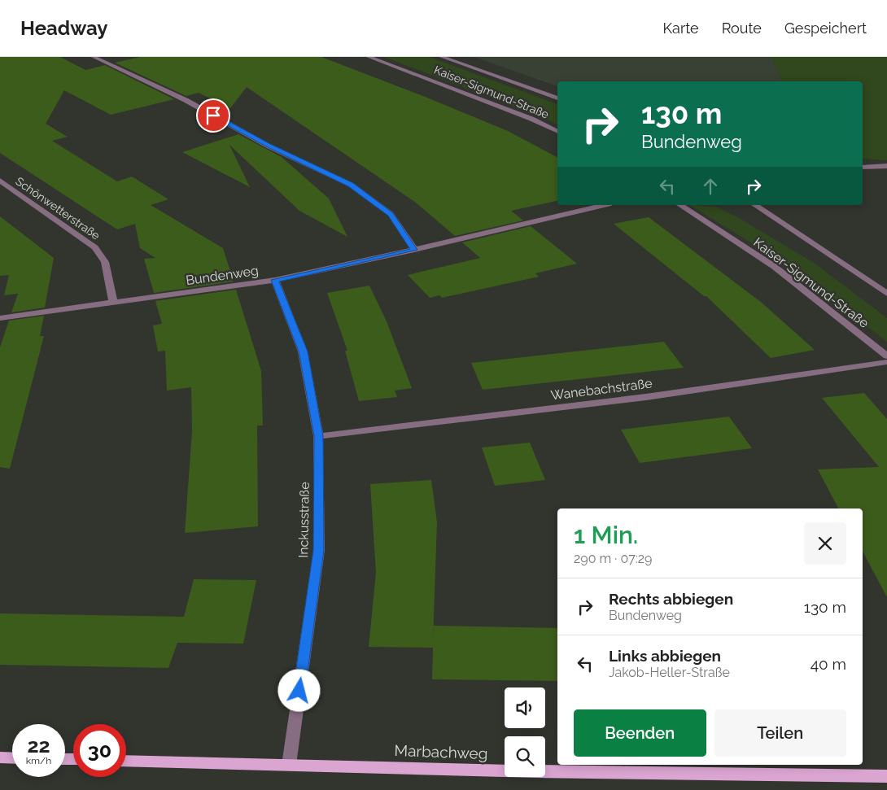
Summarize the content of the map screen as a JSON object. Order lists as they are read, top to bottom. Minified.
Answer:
{"streets":{"main road":["Marbachweg"],"street":["Kaiser-Sigmund-Straße","Schönwetterstraße","Bundenweg","Wanebachstraße","Inckusstraße"]},"crossings":[["Schönwetterstraße","Bundenweg"],["Bundenweg","Inckusstraße"],["Wanebachstraße","Inckusstraße"],["Inckusstraße","Marbachweg"]],"page":{"header":"Headway","nav":["Karte","Route","Gespeichert"],"turn":["130 m","Bundenweg"],"heading":["1 Min.","290 m · 07:29"],"list":[{"name":"Rechts abbiegen","note":"Bundenweg","value":"130 m"},{"name":"Links abbiegen","note":"Jakob-Heller-Straße","value":"40 m"}],"buttons":["Beenden","Teilen"],"speed":"22 km/h","limit":"30"}}
